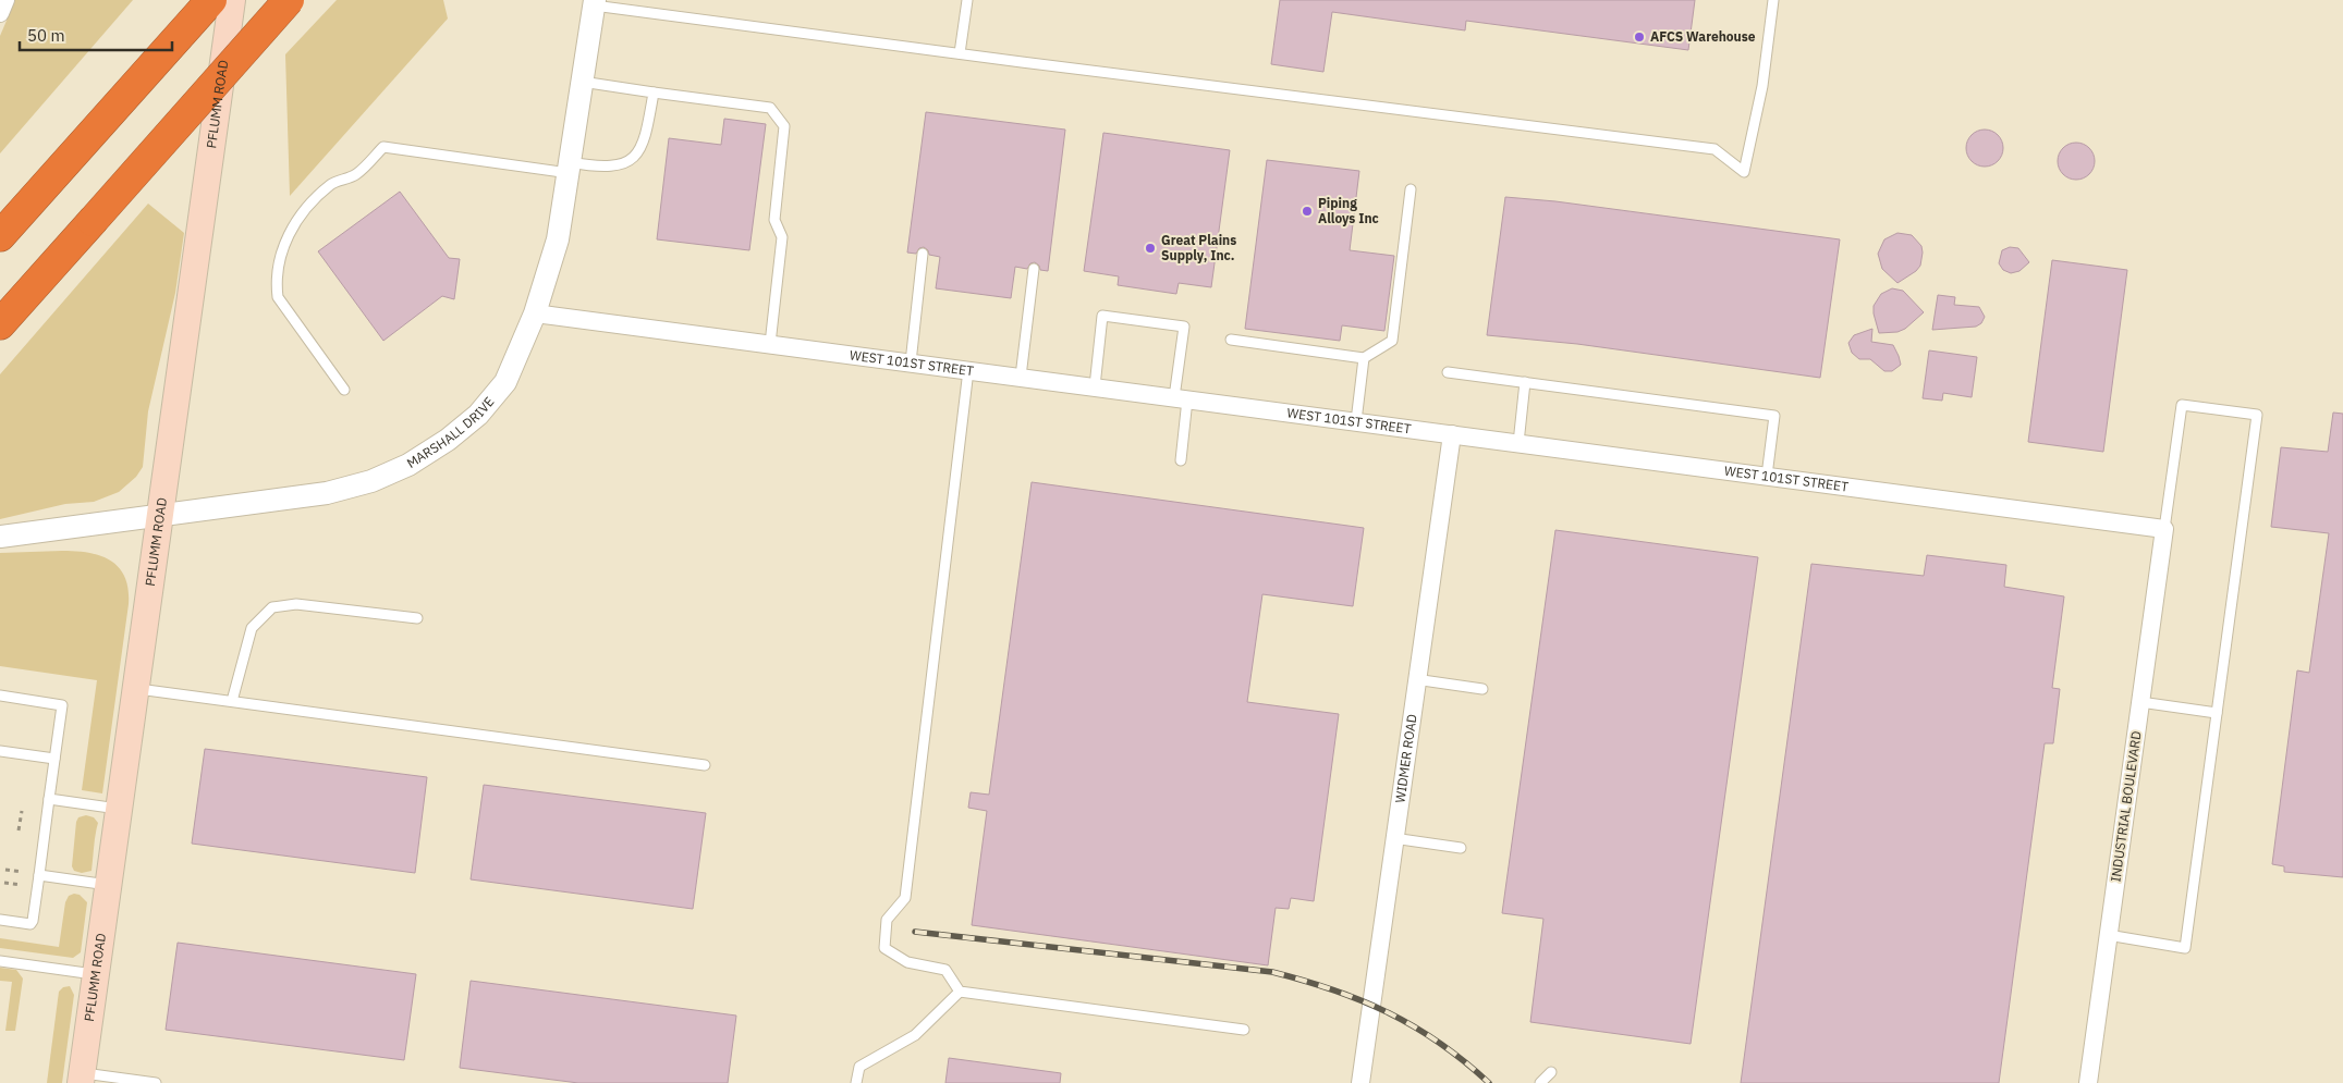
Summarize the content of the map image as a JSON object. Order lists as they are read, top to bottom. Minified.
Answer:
{"streets":{"main road":["PFLUMM ROAD"],"street":["WEST 101ST STREET","MARSHALL DRIVE","WIDMER ROAD","INDUSTRIAL BOULEVARD"]},"crossings":[["PFLUMM ROAD","MARSHALL DRIVE"],["WEST 101ST STREET","MARSHALL DRIVE"],["WEST 101ST STREET","WIDMER ROAD"],["WEST 101ST STREET","INDUSTRIAL BOULEVARD"]],"places":["AFCS Warehouse","Piping Alloys Inc","Great Plains Supply, Inc."],"scale_bar":"50 m"}
